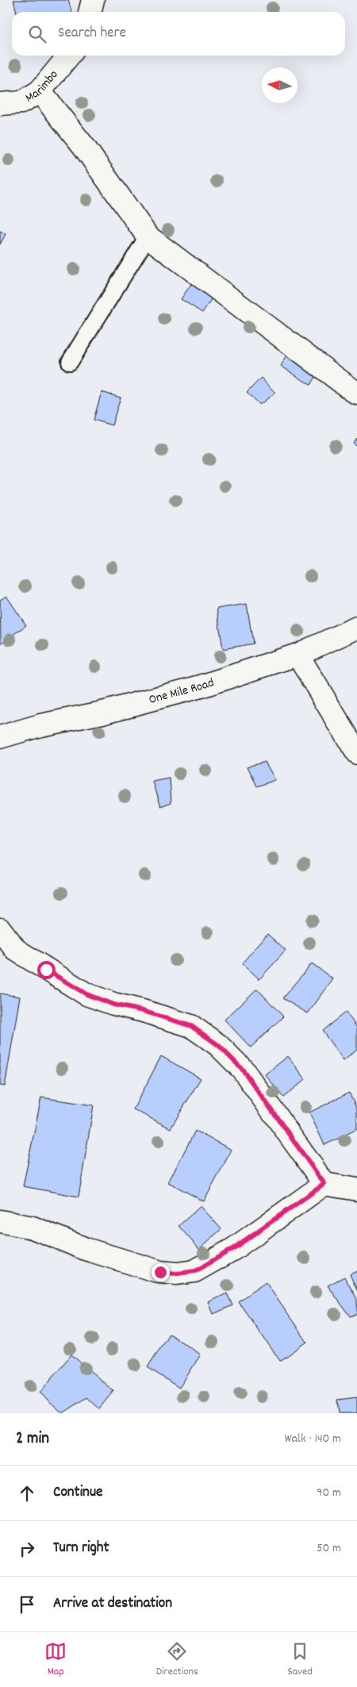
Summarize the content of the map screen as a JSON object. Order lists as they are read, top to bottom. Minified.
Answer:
{"streets":{"street":["Marimbo","One Mile Road"]},"north":"left","page":{"search":"Search here","heading":["2 min","Walk · 140 m"],"list":[["Continue","90 m"],["Turn right","50 m"],"Arrive at destination"],"nav":["Map","Directions","Saved"]}}
